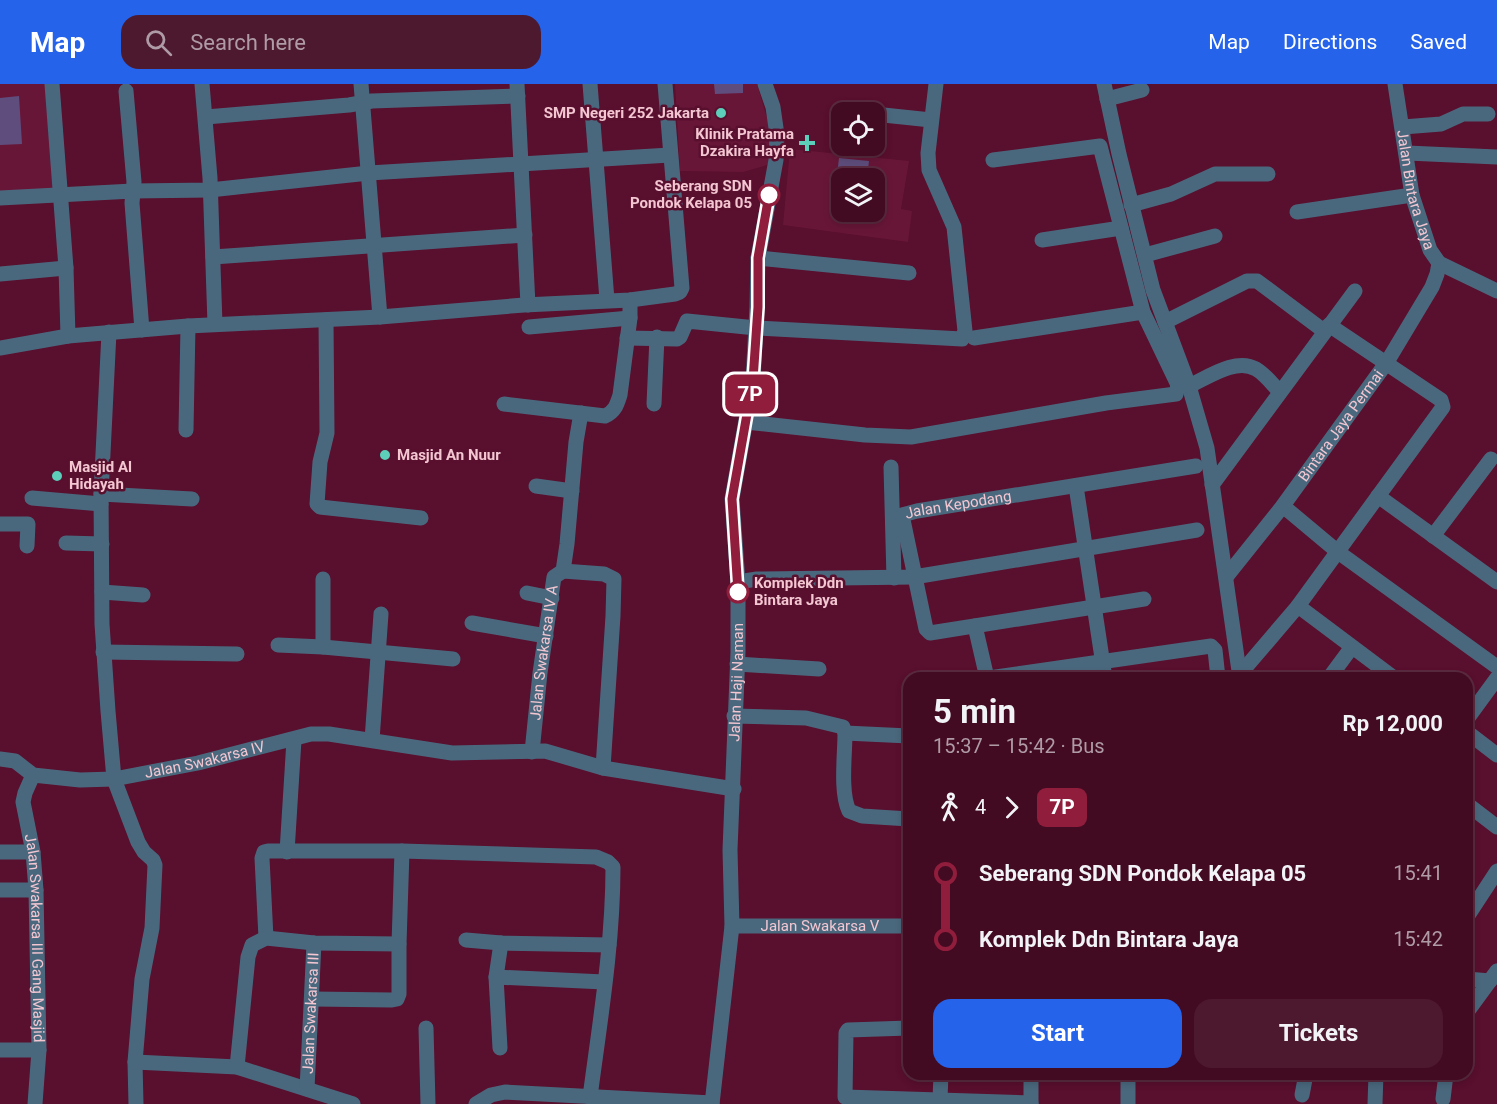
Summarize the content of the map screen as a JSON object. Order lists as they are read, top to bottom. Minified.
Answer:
{"streets":{"street":["Jalan Bintara Jaya","Bintara Jaya Permai","Jalan Kepodang","Jalan Swakarsa IV A","Jalan Haji Naman","Jalan Swakarsa IV","Jalan Swakarsa V","Jalan Swakarsa III Gang Masjid","Jalan Swakarsa III"]},"crossings":[["Jalan Bintara Jaya","Bintara Jaya Permai"],["Jalan Swakarsa IV A","Jalan Swakarsa IV"],["Jalan Haji Naman","Jalan Swakarsa IV"],["Jalan Haji Naman","Jalan Swakarsa V"],["Jalan Swakarsa IV","Jalan Swakarsa III Gang Masjid"]],"places":{"other":["SMP Negeri 252 Jakarta","Seberang SDN Pondok Kelapa 05","Masjid An Nuur","Masjid Al Hidayah","Komplek Ddn Bintara Jaya"],"health":["Klinik Pratama Dzakira Hayfa"]},"lines":["bus line 7P"],"page":{"header":"Map","search":"Search here","nav":["Map","Directions","Saved"],"on_map":"7P","heading":["5 min","15:37 – 15:42 · Bus","Rp 12,000"],"legs":["4","7P"],"list":[{"name":"Seberang SDN Pondok Kelapa 05","value":"15:41"},{"name":"Komplek Ddn Bintara Jaya","value":"15:42"}],"buttons":["Start","Tickets"]}}
